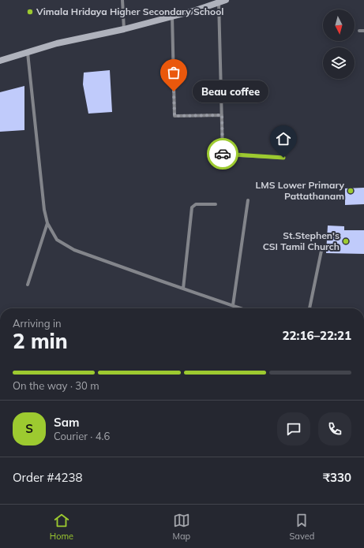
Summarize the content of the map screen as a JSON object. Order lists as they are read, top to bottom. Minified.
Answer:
{"places":["Vimala Hridaya Higher Secondary School","Beau coffee","LMS Lower Primary Pattathanam","St.Stephen's CSI Tamil Church"],"north":"bottom","page":{"bubble":"Beau coffee","heading":["2 min","Arriving in","22:16–22:21"],"panel":["Sam","Courier · 4.6","Order #4238","₹330"],"bar":"On the way · 30 m","round":"S","tabs":["Home","Map","Saved"]}}
